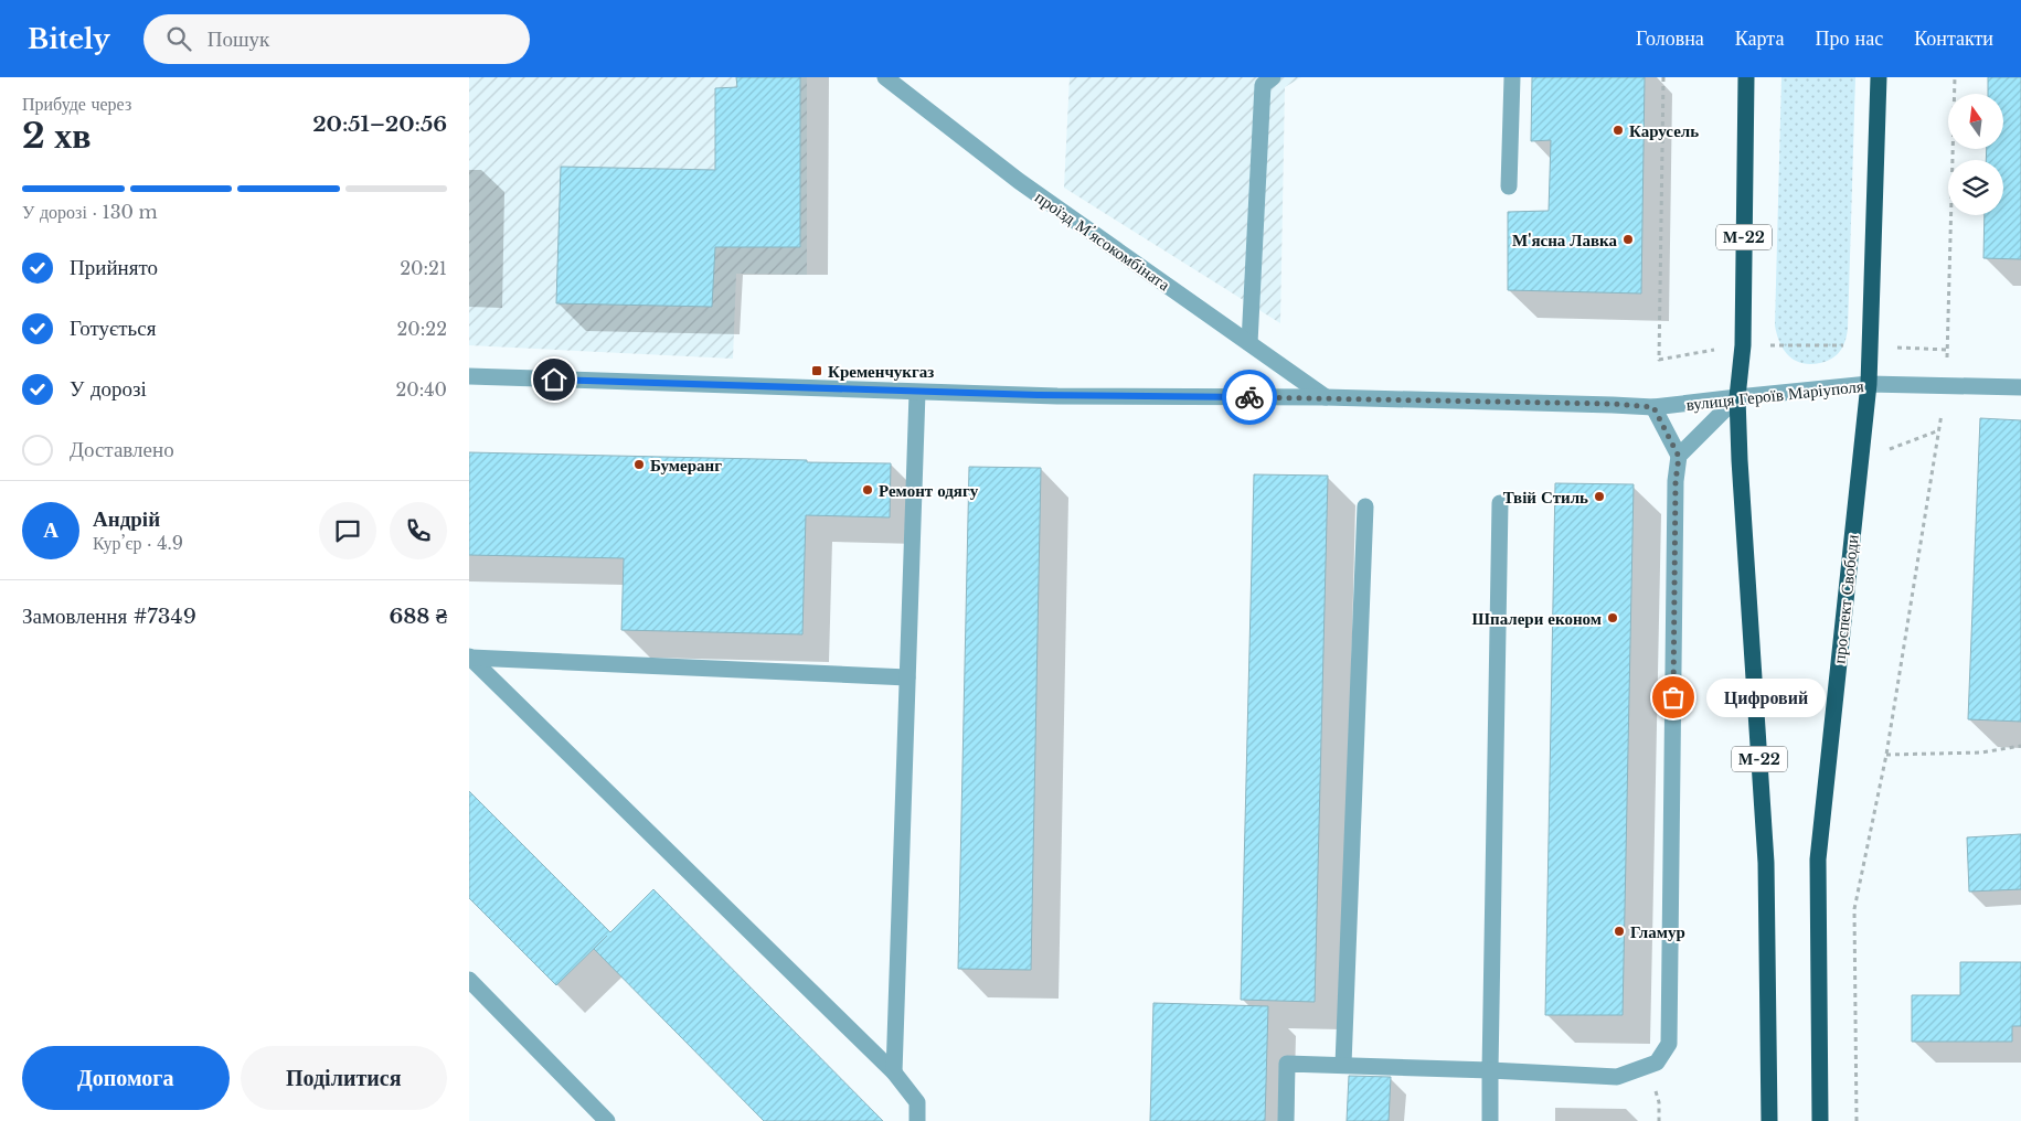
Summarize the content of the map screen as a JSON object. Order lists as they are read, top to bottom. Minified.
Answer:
{"streets":{"highway":["М-22","проспект Свободи"],"street":["проїзд Мʼясокомбіната","вулиця Героїв Маріуполя"]},"crossings":[["М-22","вулиця Героїв Маріуполя"],["проїзд Мʼясокомбіната","вулиця Героїв Маріуполя"],["вулиця Героїв Маріуполя","проспект Свободи"]],"places":{"other":["Карусель","М'ясна Лавка","Бумеранг","Ремонт одягу","Твій Стиль","Шпалери економ","Цифровий","Гламур"],"transit":["Кременчукгаз"]},"north":"top","page":{"header":"Bitely","search":"Пошук","nav":["Головна","Карта","Про нас","Контакти"],"heading":["2 хв","Прибуде через","20:51–20:56"],"panel":["Андрій","Кур’єр · 4.9","Замовлення #7349","688 ₴"],"bar":"У дорозі · 130 m","list":[["Прийнято","20:21"],["Готується","20:22"],["У дорозі","20:40"],"Доставлено"],"round":"А","bubble":"Цифровий","buttons":["Допомога","Поділитися"]}}
